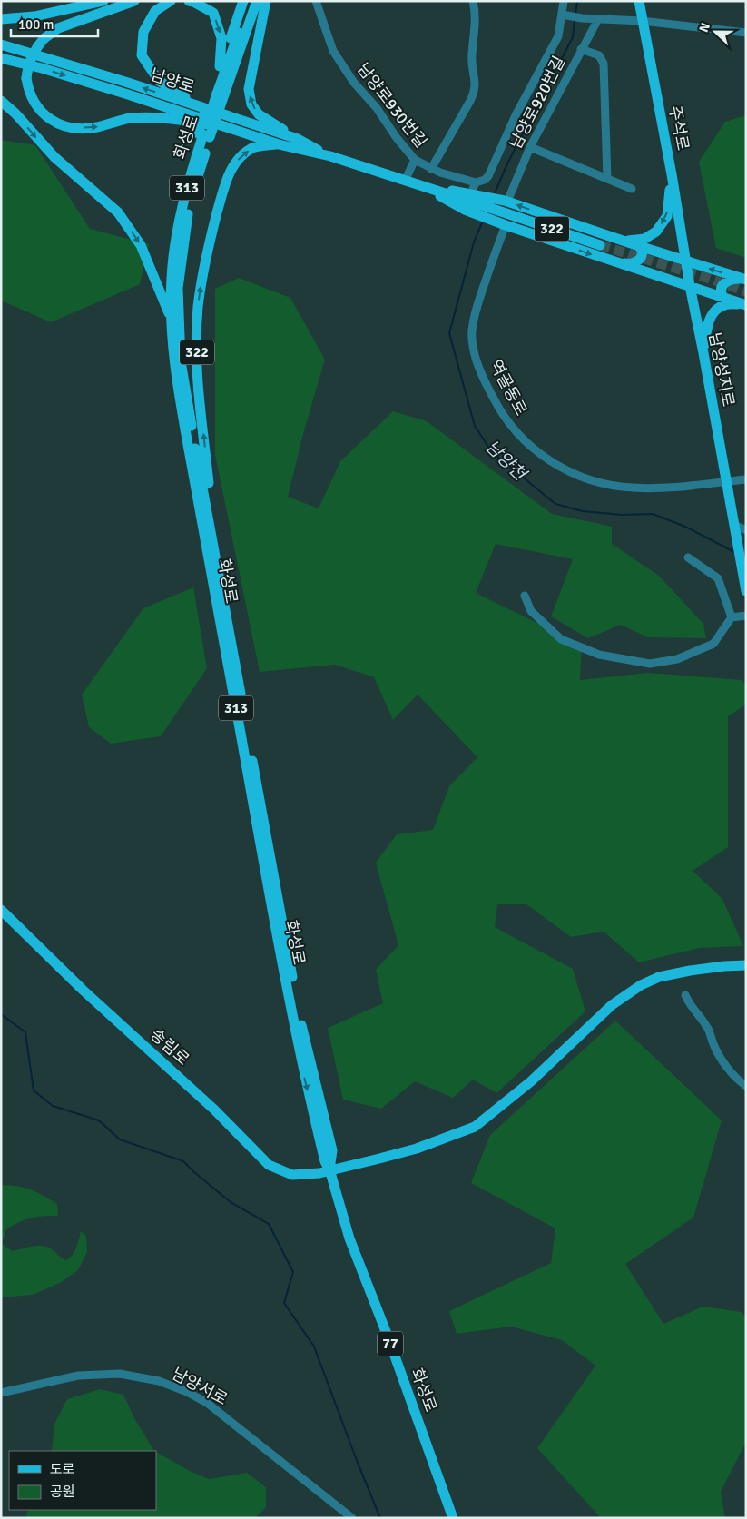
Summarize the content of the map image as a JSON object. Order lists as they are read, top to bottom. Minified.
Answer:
{"streets":{"main road":["남양로","주석로","화성로","313","322","남양성지로","송림로","77"],"street":["남양로920번길","남양로930번길","역골동로","남양서로"]},"crossings":[["남양로","322"],["주석로","남양성지로"],["화성로","322"],["화성로","송림로"],["남양성지로","역골동로"]],"water":["남양천"],"legend":["도로","공원"],"scale_bar":"100 m","north":"left"}
